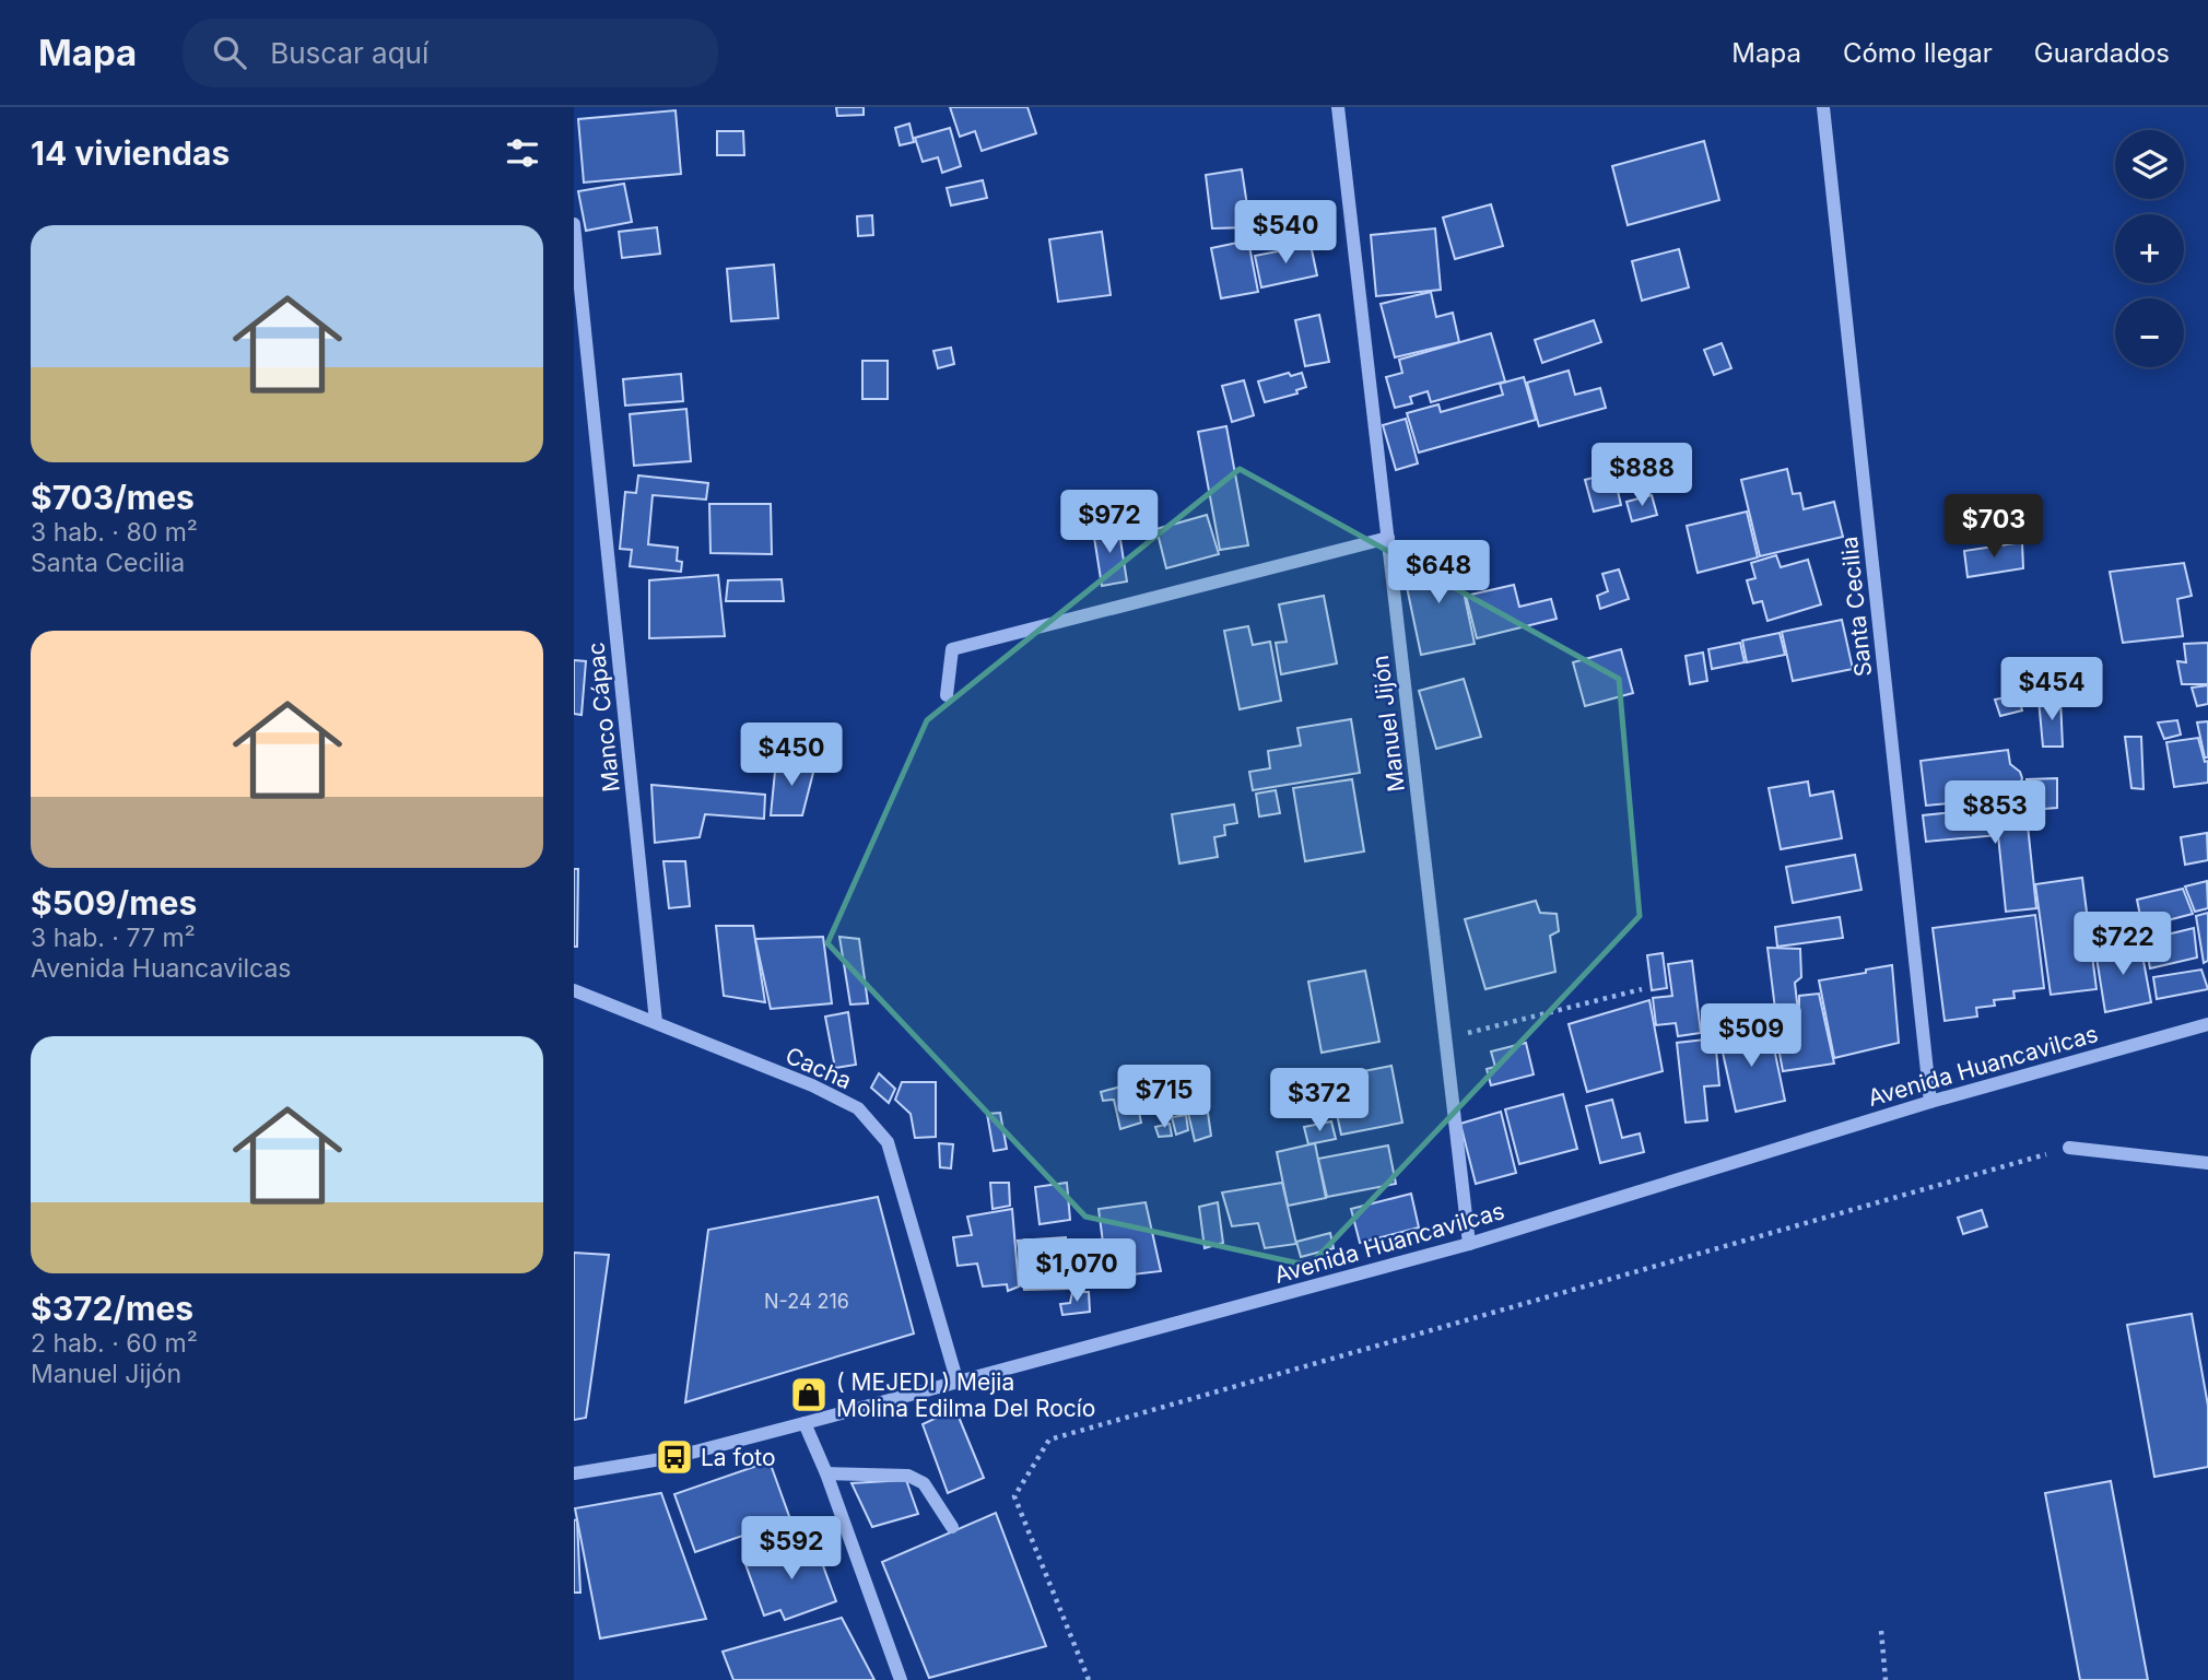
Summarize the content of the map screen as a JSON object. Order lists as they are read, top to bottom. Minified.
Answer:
{"streets":{"street":["Santa Cecilia","Manco Cápac","Manuel Jijón","Avenida Huancavilcas","Cacha"]},"crossings":[["Santa Cecilia","Avenida Huancavilcas"],["Manco Cápac","Cacha"],["Manuel Jijón","Avenida Huancavilcas"],["Avenida Huancavilcas","Cacha"]],"places":{"shop":["( MEJEDI ) Mejia Molina Edilma Del Rocío"],"bus stop":["La foto"]},"house_numbers":["N-24 216"],"page":{"header":"Mapa","search":"Buscar aquí","nav":["Mapa","Cómo llegar","Guardados"],"heading":"14 viviendas","map_buttons":["+","−"],"list":[{"name":"$703/mes","note":"3 hab. · 80 m² · Santa Cecilia"},{"name":"$509/mes","note":"3 hab. · 77 m² · Avenida Huancavilcas"},{"name":"$372/mes","note":"2 hab. · 60 m² · Manuel Jijón"}],"price":["$540","$888","$972","$703","$648","$454","$450","$853","$722","$509","$715","$372","$1,070","$592"]}}
